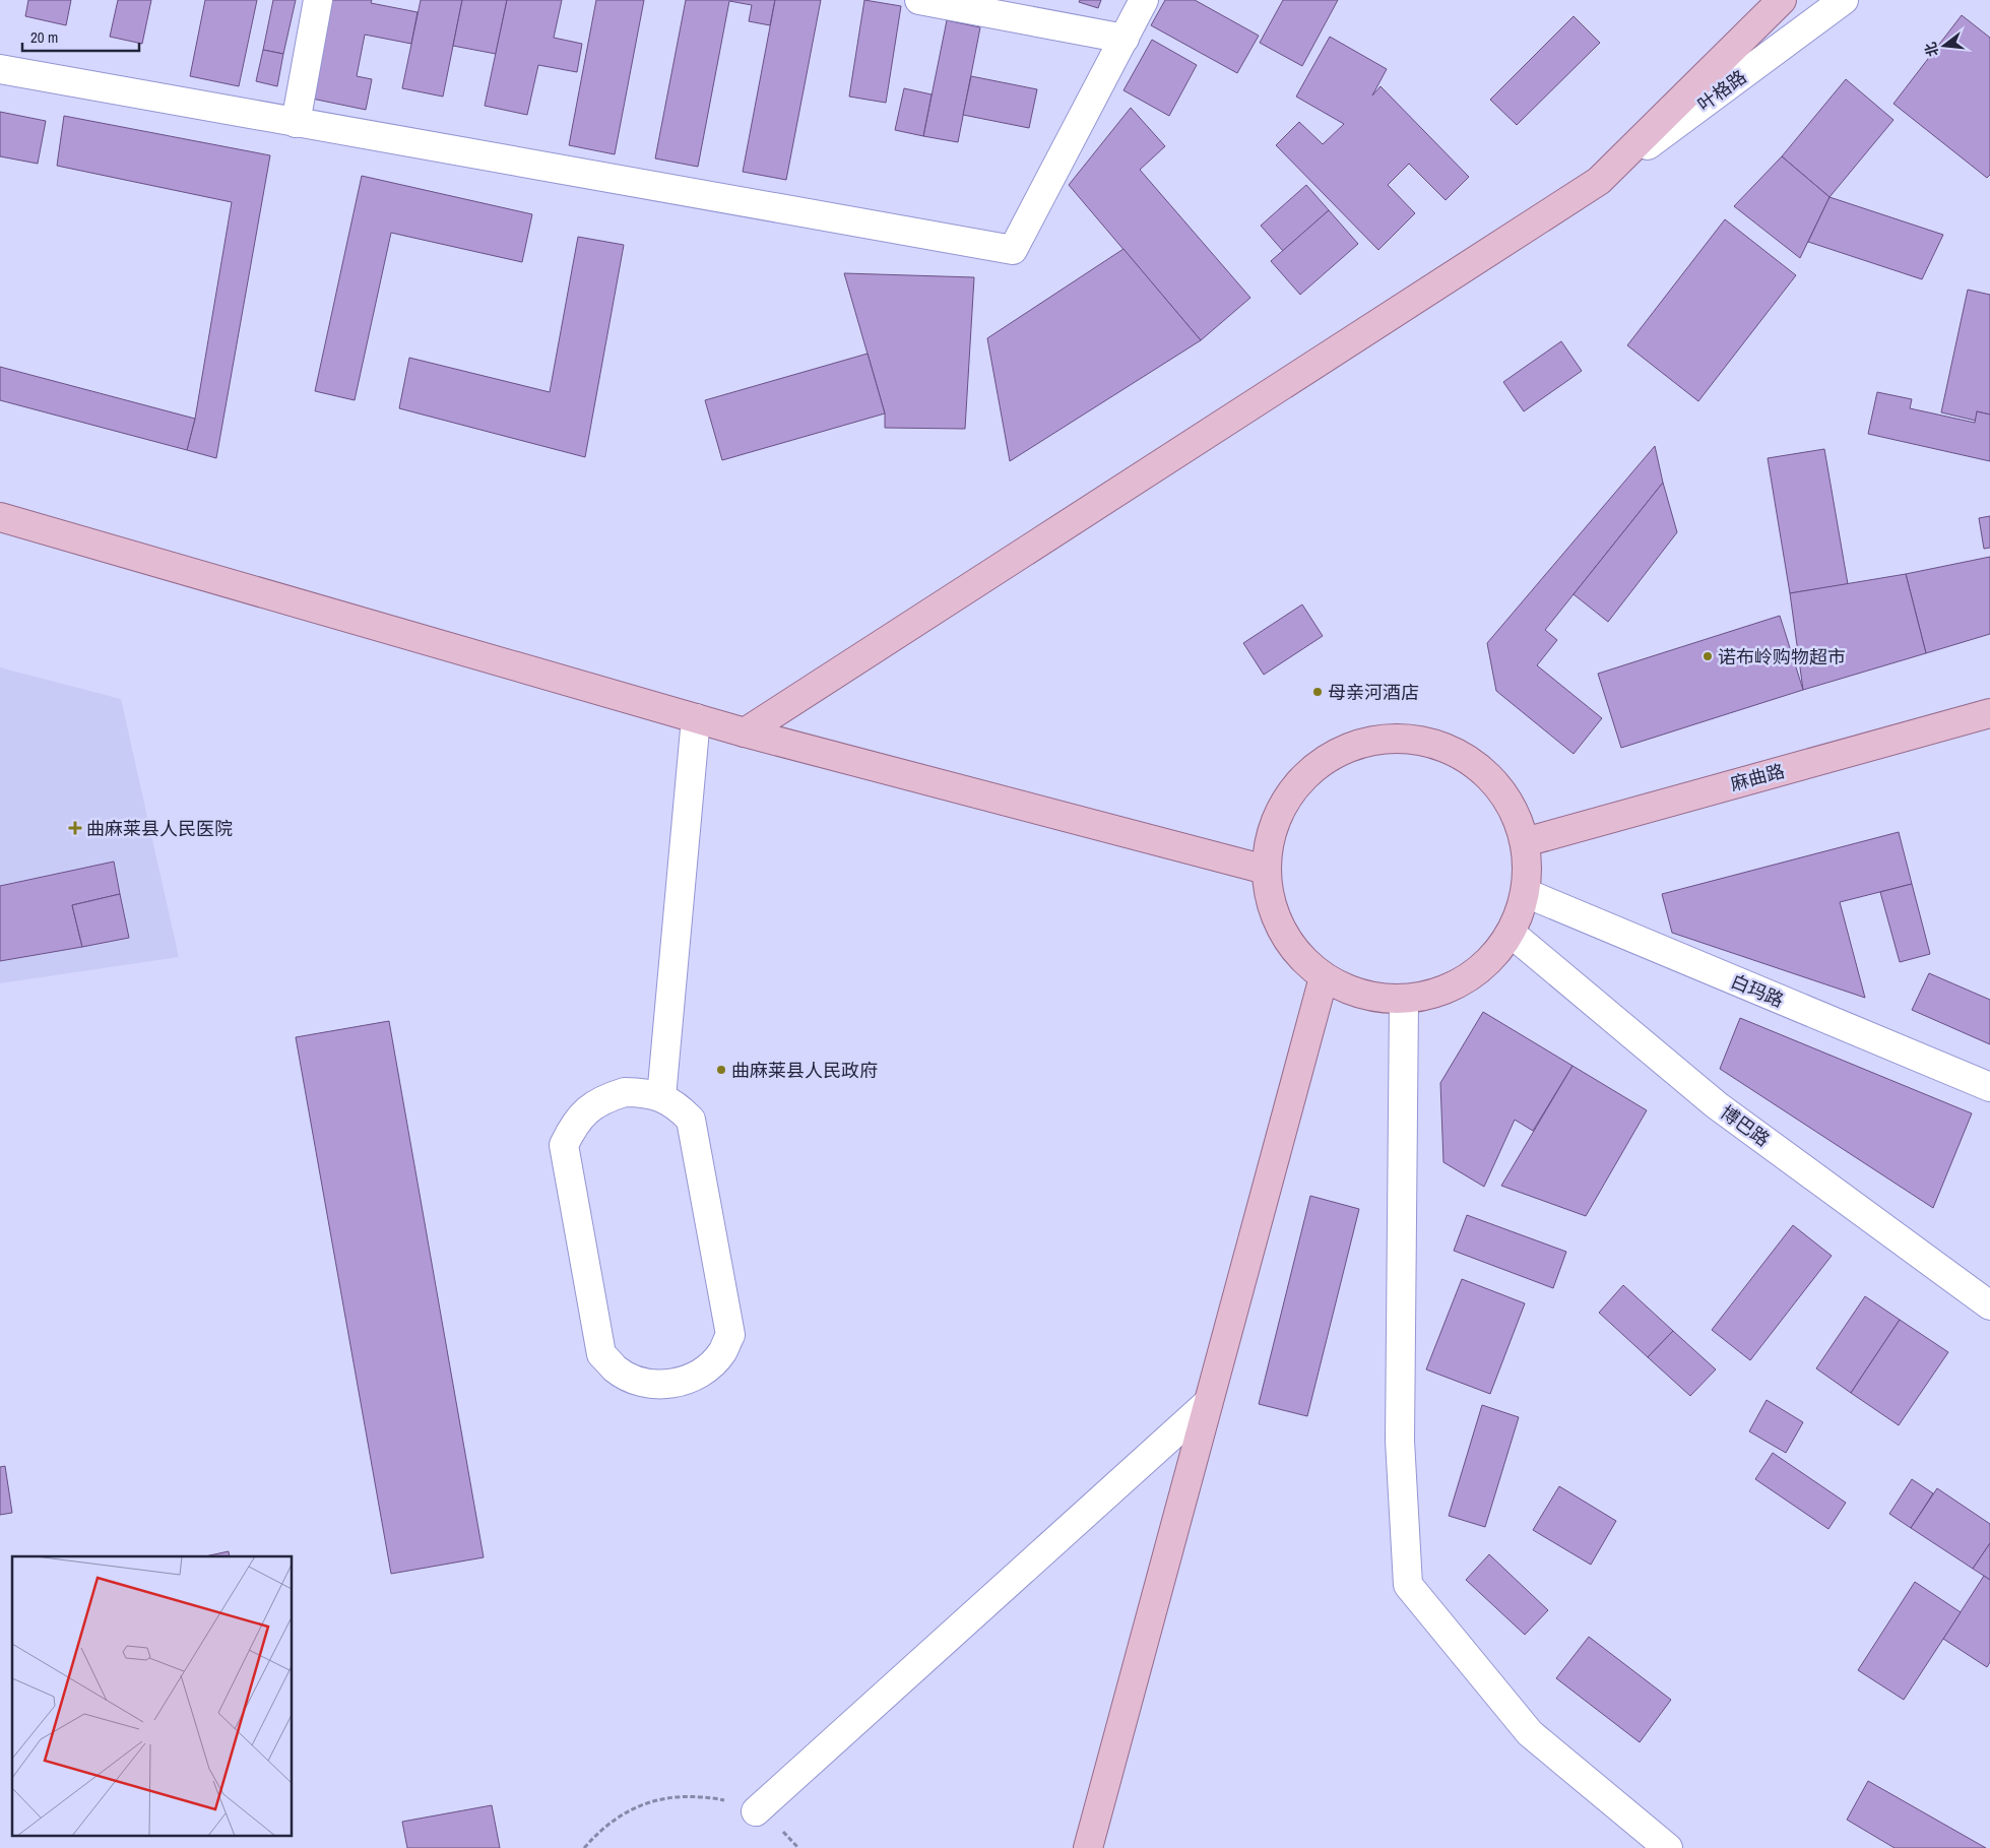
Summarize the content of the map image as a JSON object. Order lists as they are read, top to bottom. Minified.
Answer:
{"streets":{"main road":["麻曲路"],"street":["叶格路","白玛路","博巴路"]},"places":{"other":["诺布岭购物超市","母亲河酒店","曲麻莱县人民政府"],"health":["曲麻莱县人民医院"]},"scale_bar":"20 m","north":"left"}
